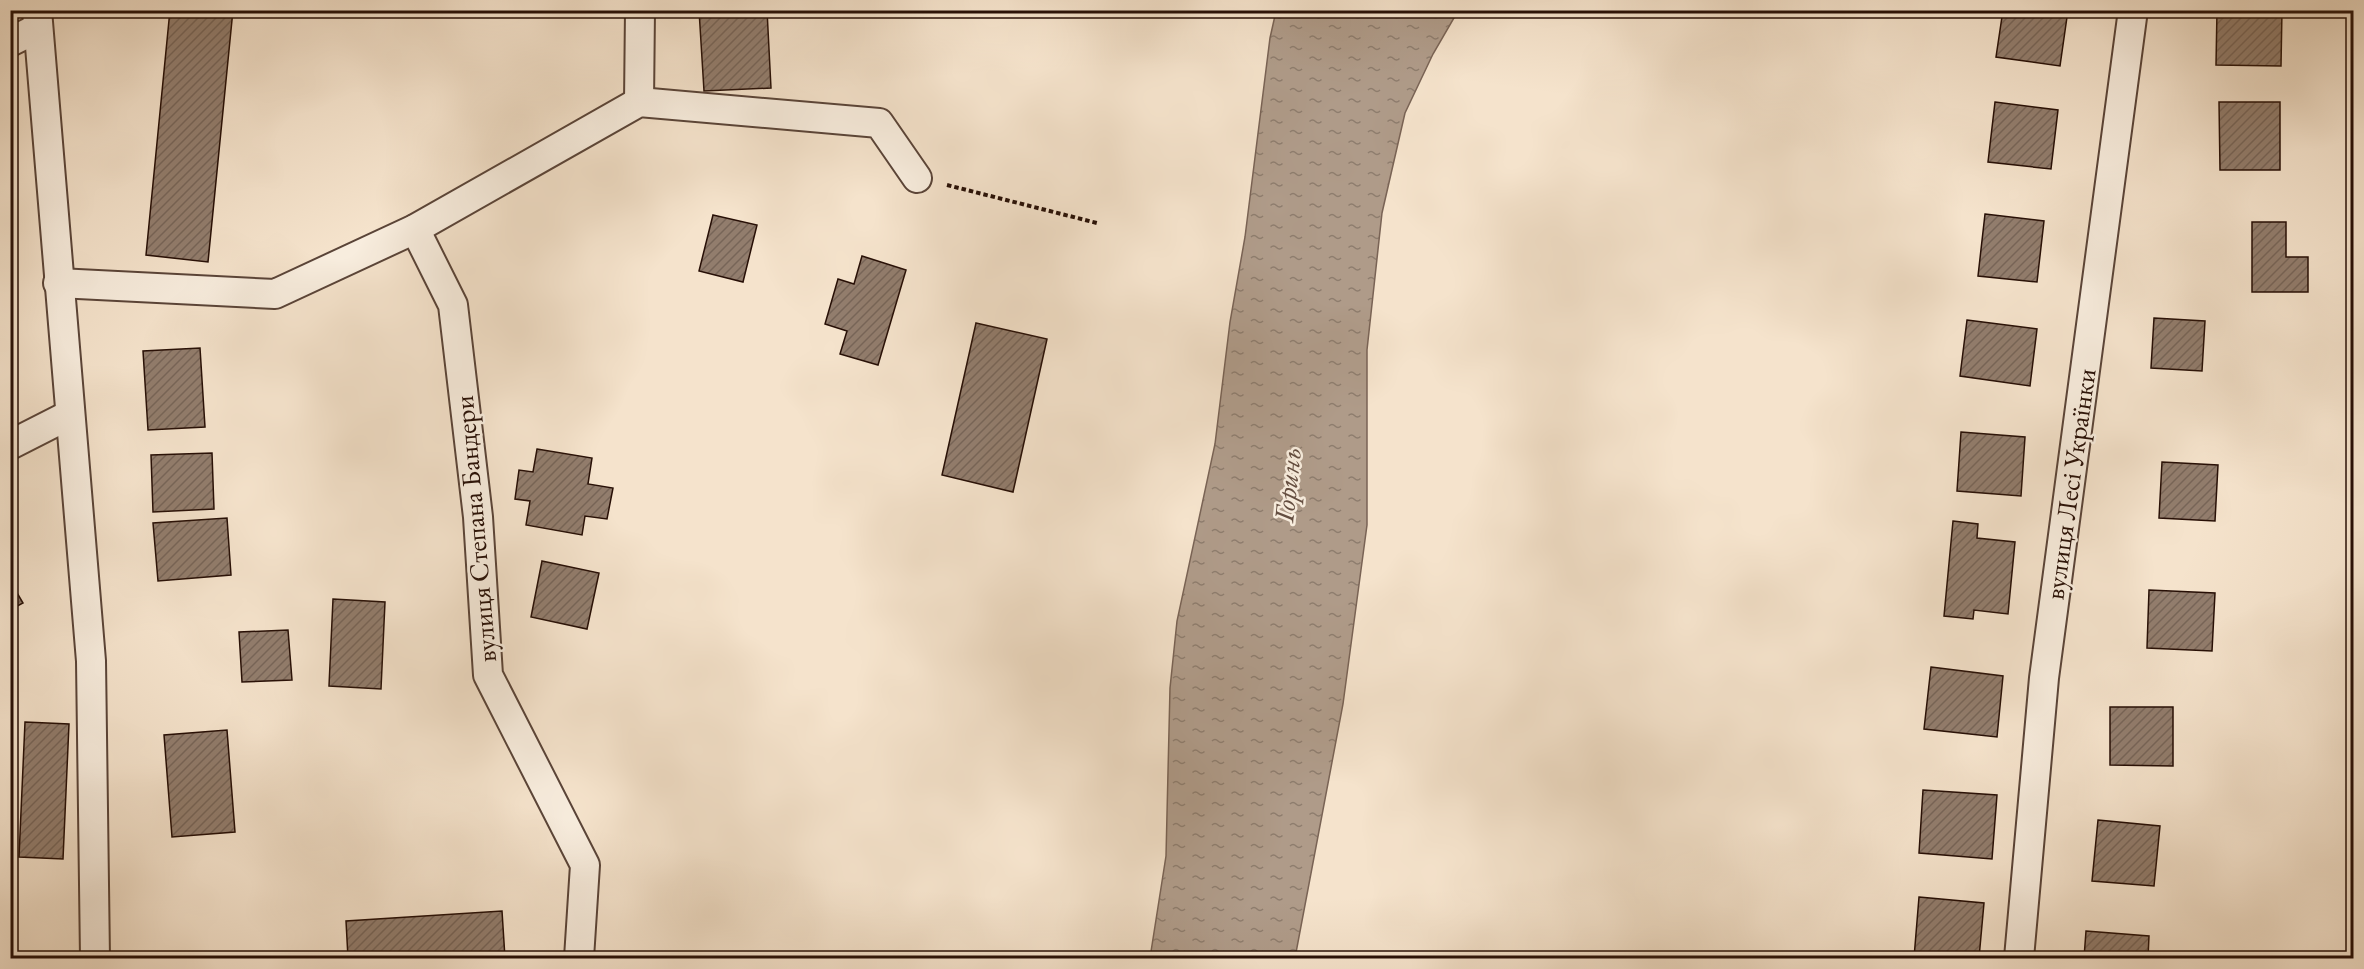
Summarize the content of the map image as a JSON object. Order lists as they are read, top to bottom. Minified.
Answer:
{"streets":{"street":["вулиця Лесі Українки","вулиця Степана Бандери"]},"water":["Горинь"]}
